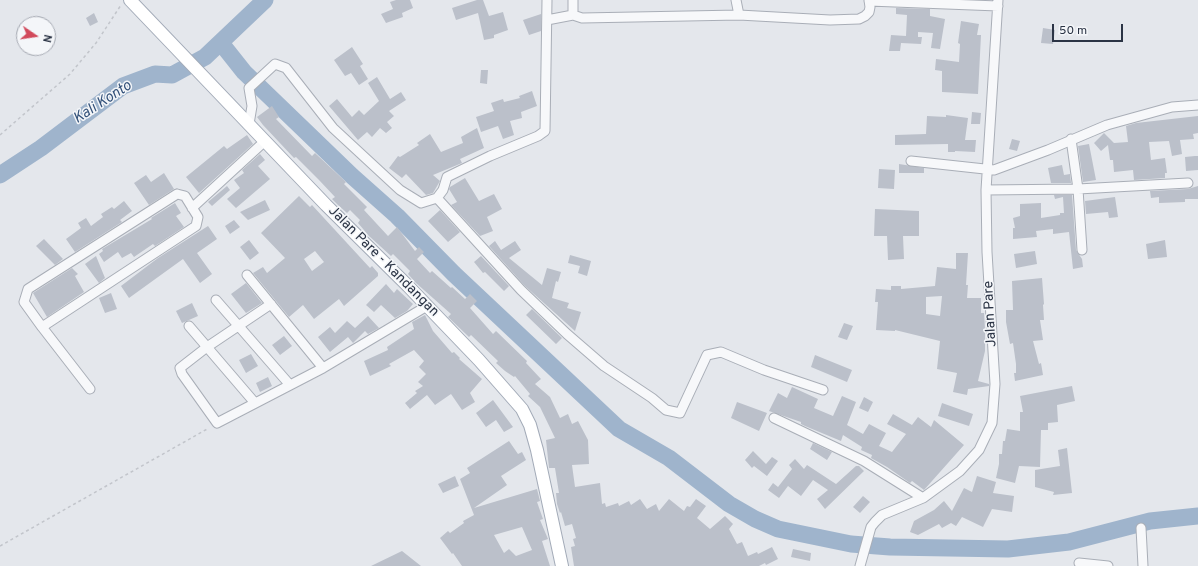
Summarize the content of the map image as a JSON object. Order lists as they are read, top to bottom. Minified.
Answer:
{"streets":{"main road":["Jalan Pare - Kandangan"],"street":["Jalan Pare"]},"water":["Kali Konto"],"scale_bar":"50 m","north":"right"}
